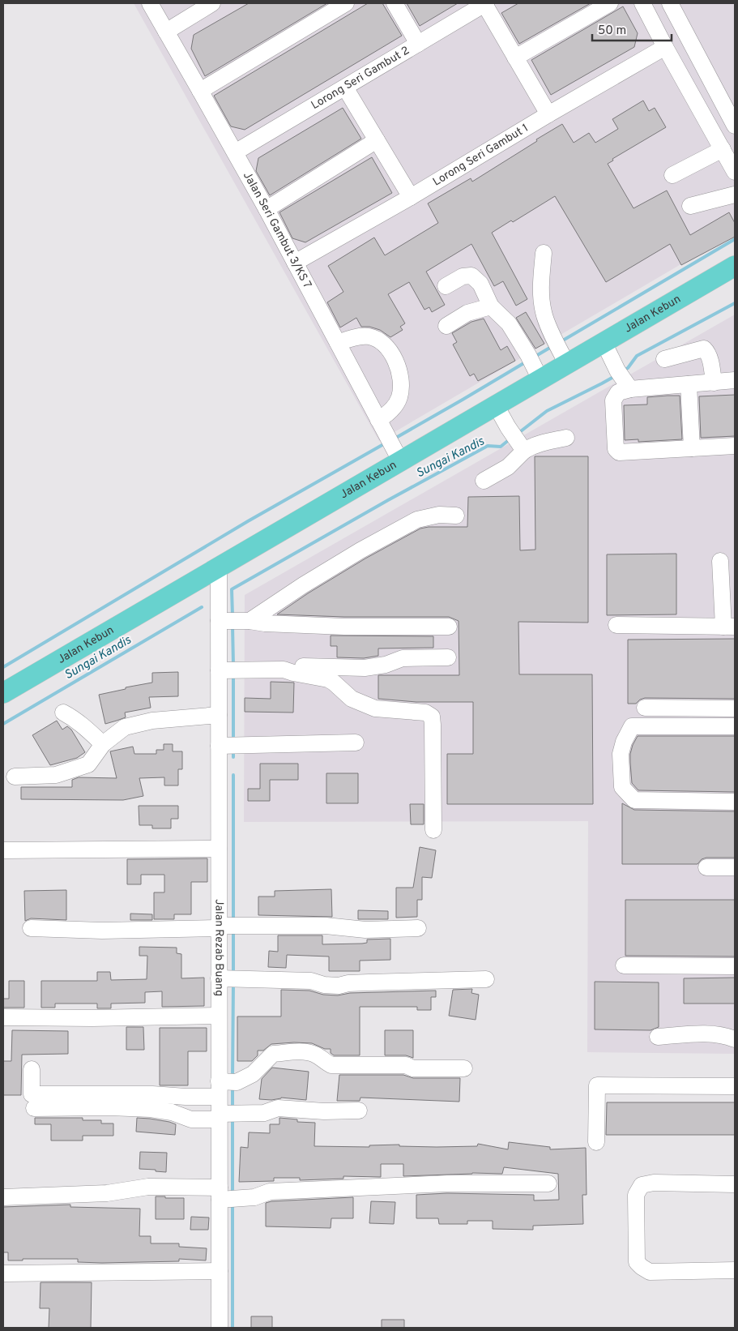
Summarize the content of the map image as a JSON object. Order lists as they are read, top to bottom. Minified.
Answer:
{"streets":{"main road":["Jalan Kebun"],"street":["Lorong Seri Gambut 2","Lorong Seri Gambut 1","Jalan Seri Gambut 3/KS 7","Jalan Rezab Buang"]},"crossings":[["Lorong Seri Gambut 2","Jalan Seri Gambut 3/KS 7"],["Lorong Seri Gambut 1","Jalan Seri Gambut 3/KS 7"],["Jalan Seri Gambut 3/KS 7","Jalan Kebun"],["Jalan Kebun","Jalan Rezab Buang"]],"water":["Sungai Kandis"],"scale_bar":"50 m"}
